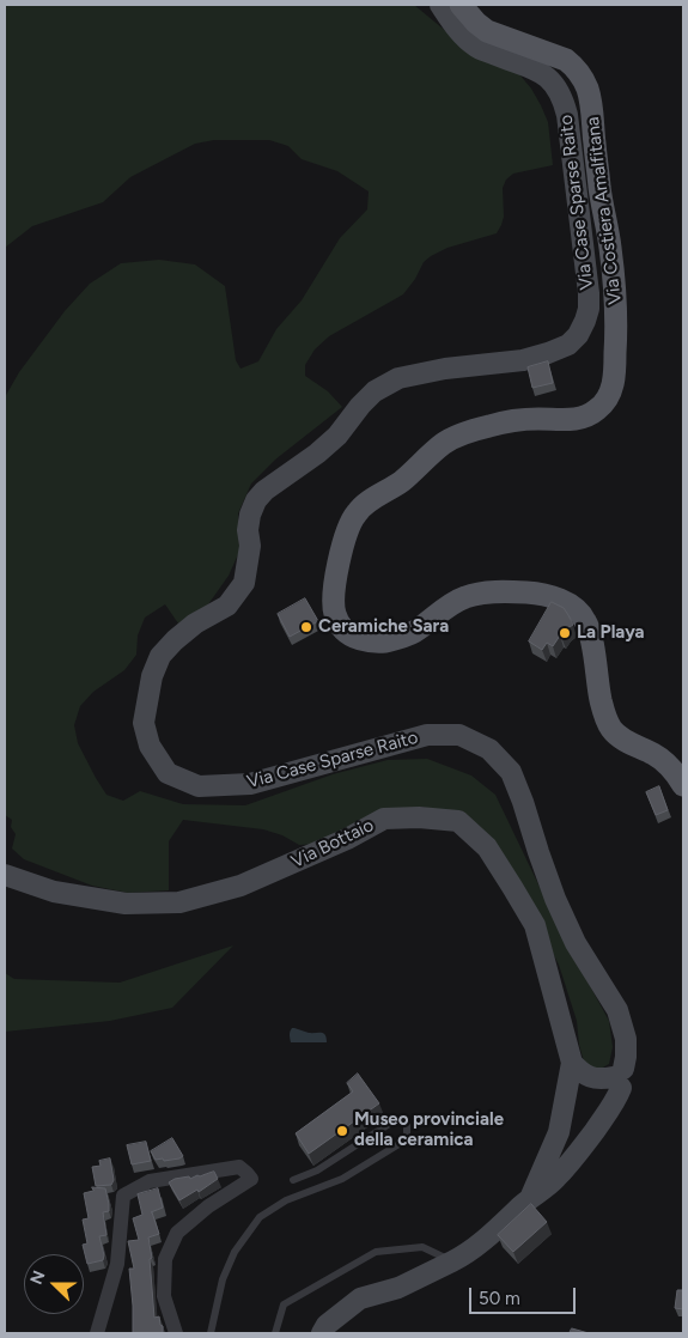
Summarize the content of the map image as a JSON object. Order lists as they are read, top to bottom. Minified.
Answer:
{"streets":{"main road":["Via Costiera Amalfitana"],"street":["Via Case Sparse Raito","Via Bottaio"]},"places":["Ceramiche Sara","La Playa","Museo provinciale della ceramica"],"scale_bar":"50 m","north":"left"}
